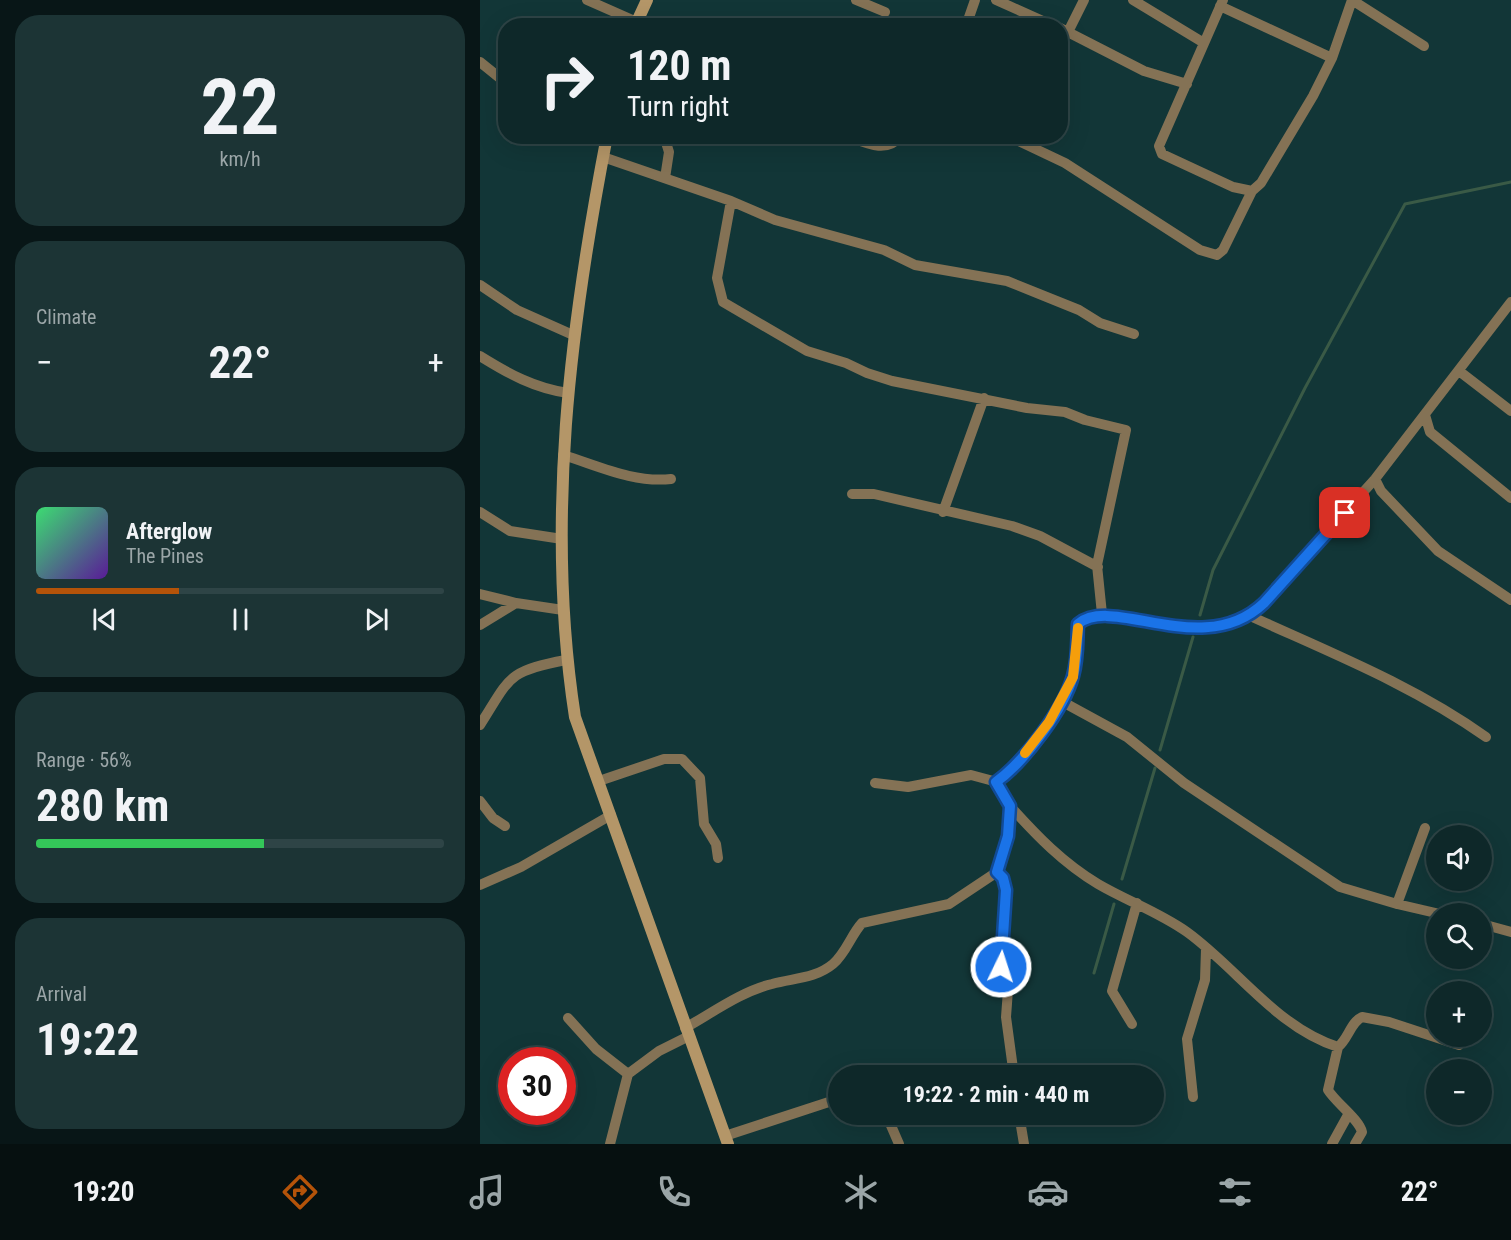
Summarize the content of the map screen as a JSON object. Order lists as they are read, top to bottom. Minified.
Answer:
{"page":{"tile":[["22","km/h"],"Climate",["Range · 56%","280 km"],["Arrival","19:22"]],"turn":["120 m","Turn right"],"heat":["−","22°","+"],"song":["Afterglow","The Pines"],"map_buttons":["+","−"],"limit":"30","trip":"19:22 · 2 min · 440 m","tabs":["19:20","22°"]}}
